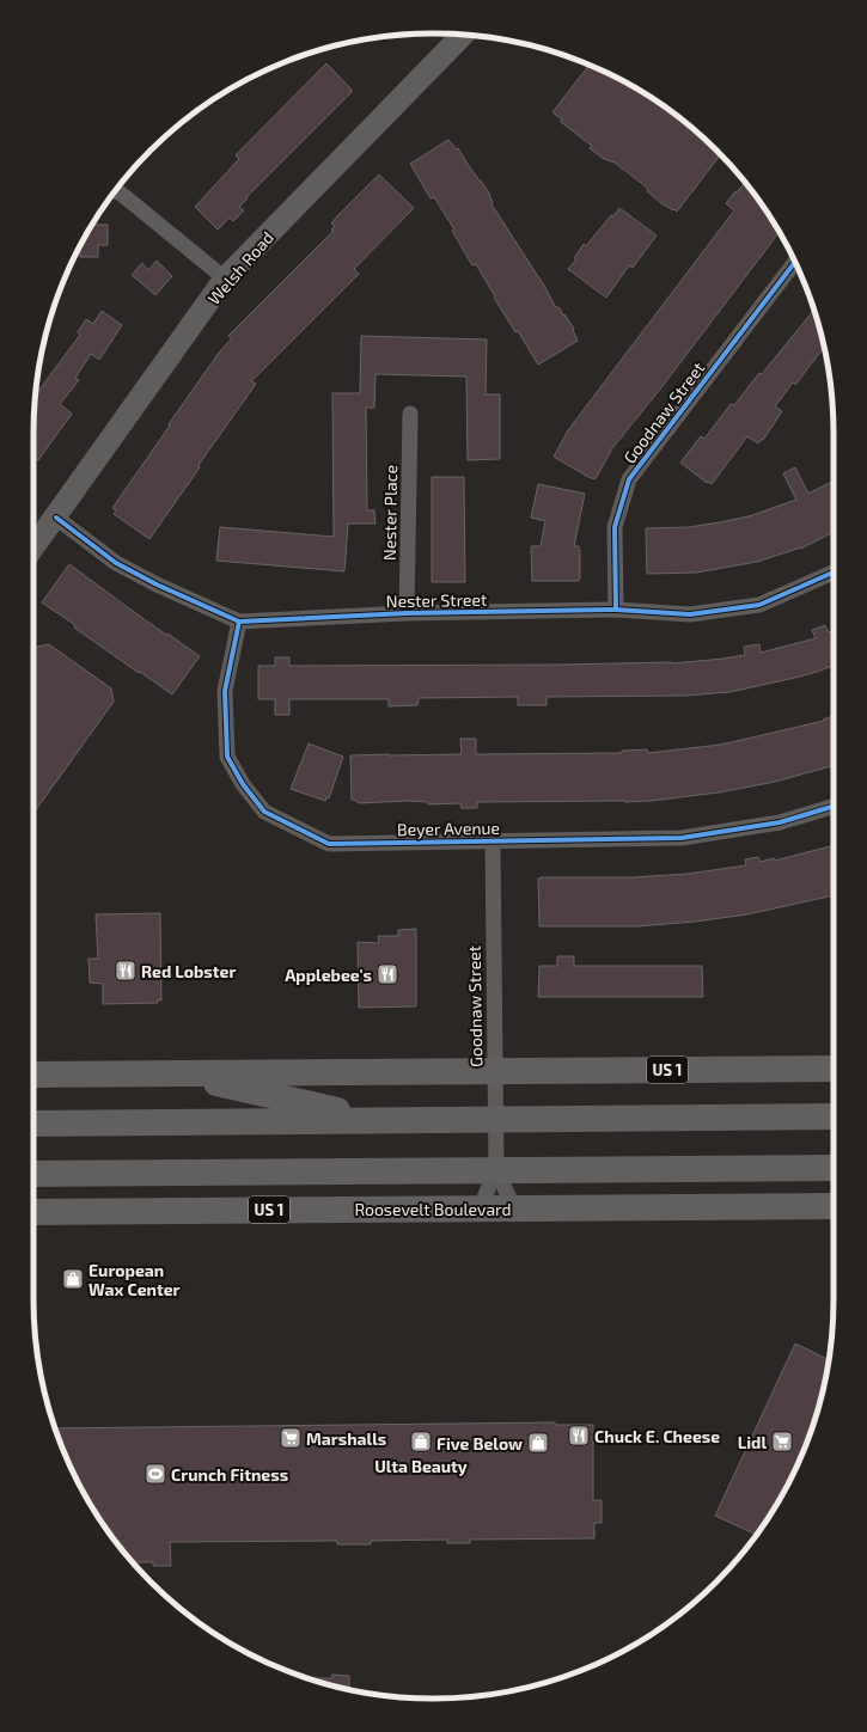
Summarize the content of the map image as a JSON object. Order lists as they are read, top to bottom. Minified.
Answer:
{"streets":{"highway":["US 1","Roosevelt Boulevard"],"main road":["Welsh Road"],"street":["Goodnaw Street","Nester Place","Nester Street","Beyer Avenue"]},"crossings":[["Welsh Road","Nester Street"],["Goodnaw Street","Nester Street"],["Goodnaw Street","Beyer Avenue"],["Goodnaw Street","US 1"],["Goodnaw Street","Roosevelt Boulevard"],["Nester Place","Nester Street"],["Nester Street","Beyer Avenue"]],"places":{"restaurant":["Red Lobster","Applebee's","Chuck E. Cheese"],"shop":["European Wax Center","Ulta Beauty","Five Below"],"supermarket":["Marshalls","Lidl"],"sports":["Crunch Fitness"]}}
